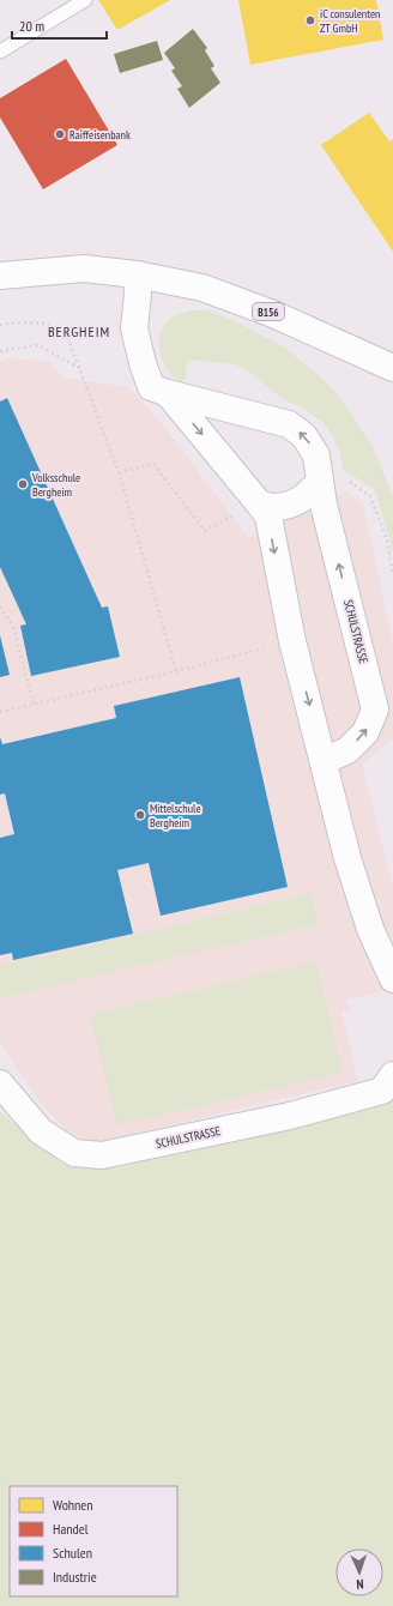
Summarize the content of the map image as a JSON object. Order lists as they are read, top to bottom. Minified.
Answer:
{"streets":{"street":["B156","SCHULSTRASSE"]},"crossings":[["B156","SCHULSTRASSE"]],"districts":["BERGHEIM"],"places":["iC consulenten ZT GmbH","Raiffeisenbank","Volksschule Bergheim","Mittelschule Bergheim"],"legend":["Wohnen","Handel","Schulen","Industrie"],"scale_bar":"20 m","north":"bottom"}
